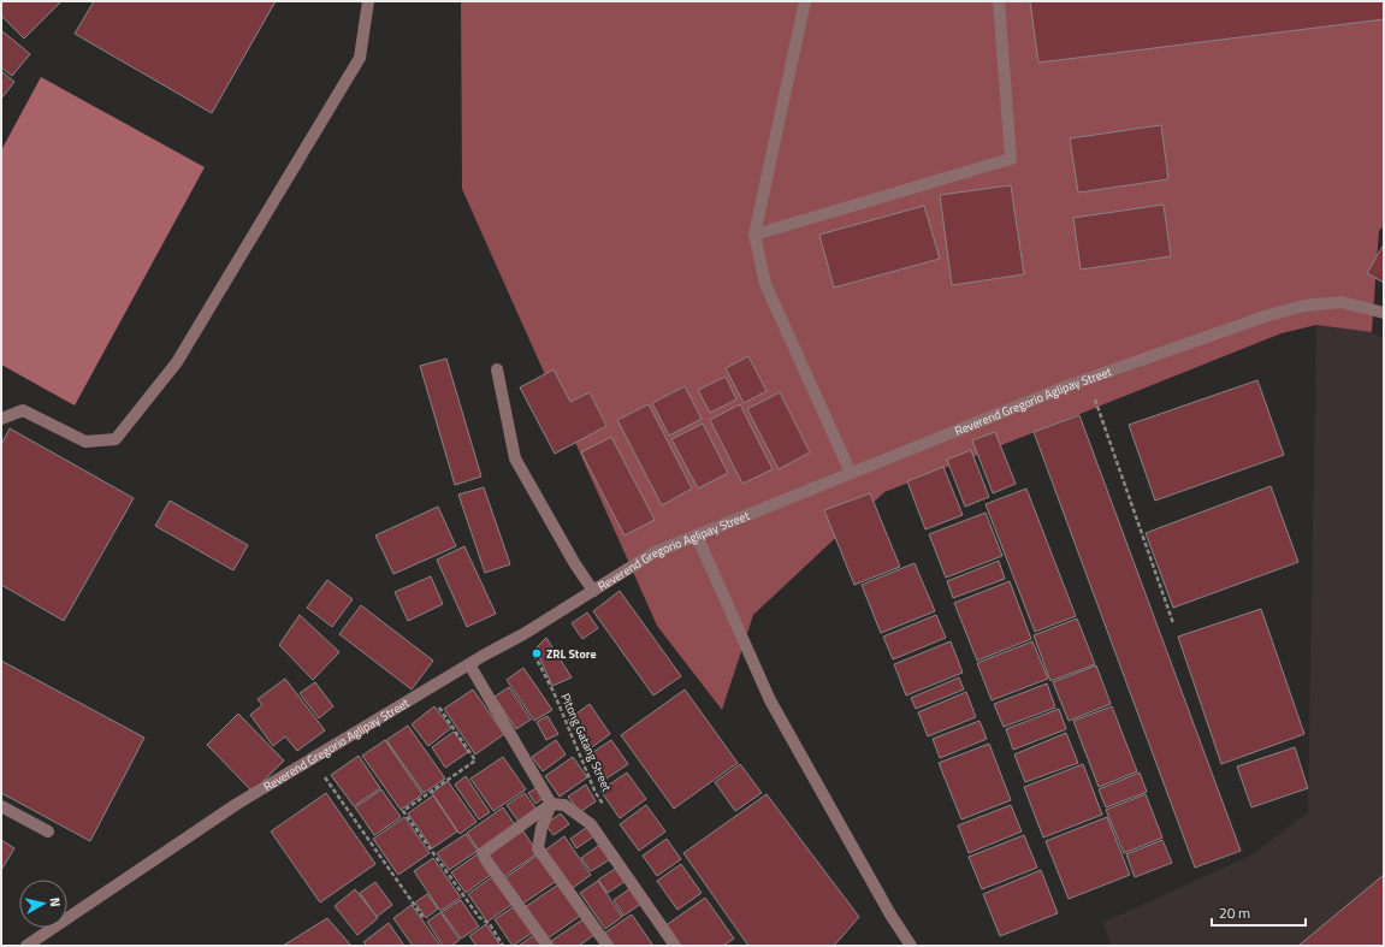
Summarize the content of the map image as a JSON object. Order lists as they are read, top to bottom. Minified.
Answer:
{"streets":{"street":["Reverend Gregorio Aglipay Street"],"path":["Pitong Gatang Street"]},"crossings":[["Reverend Gregorio Aglipay Street","Pitong Gatang Street"]],"places":["ZRL Store"],"scale_bar":"20 m","north":"right"}
